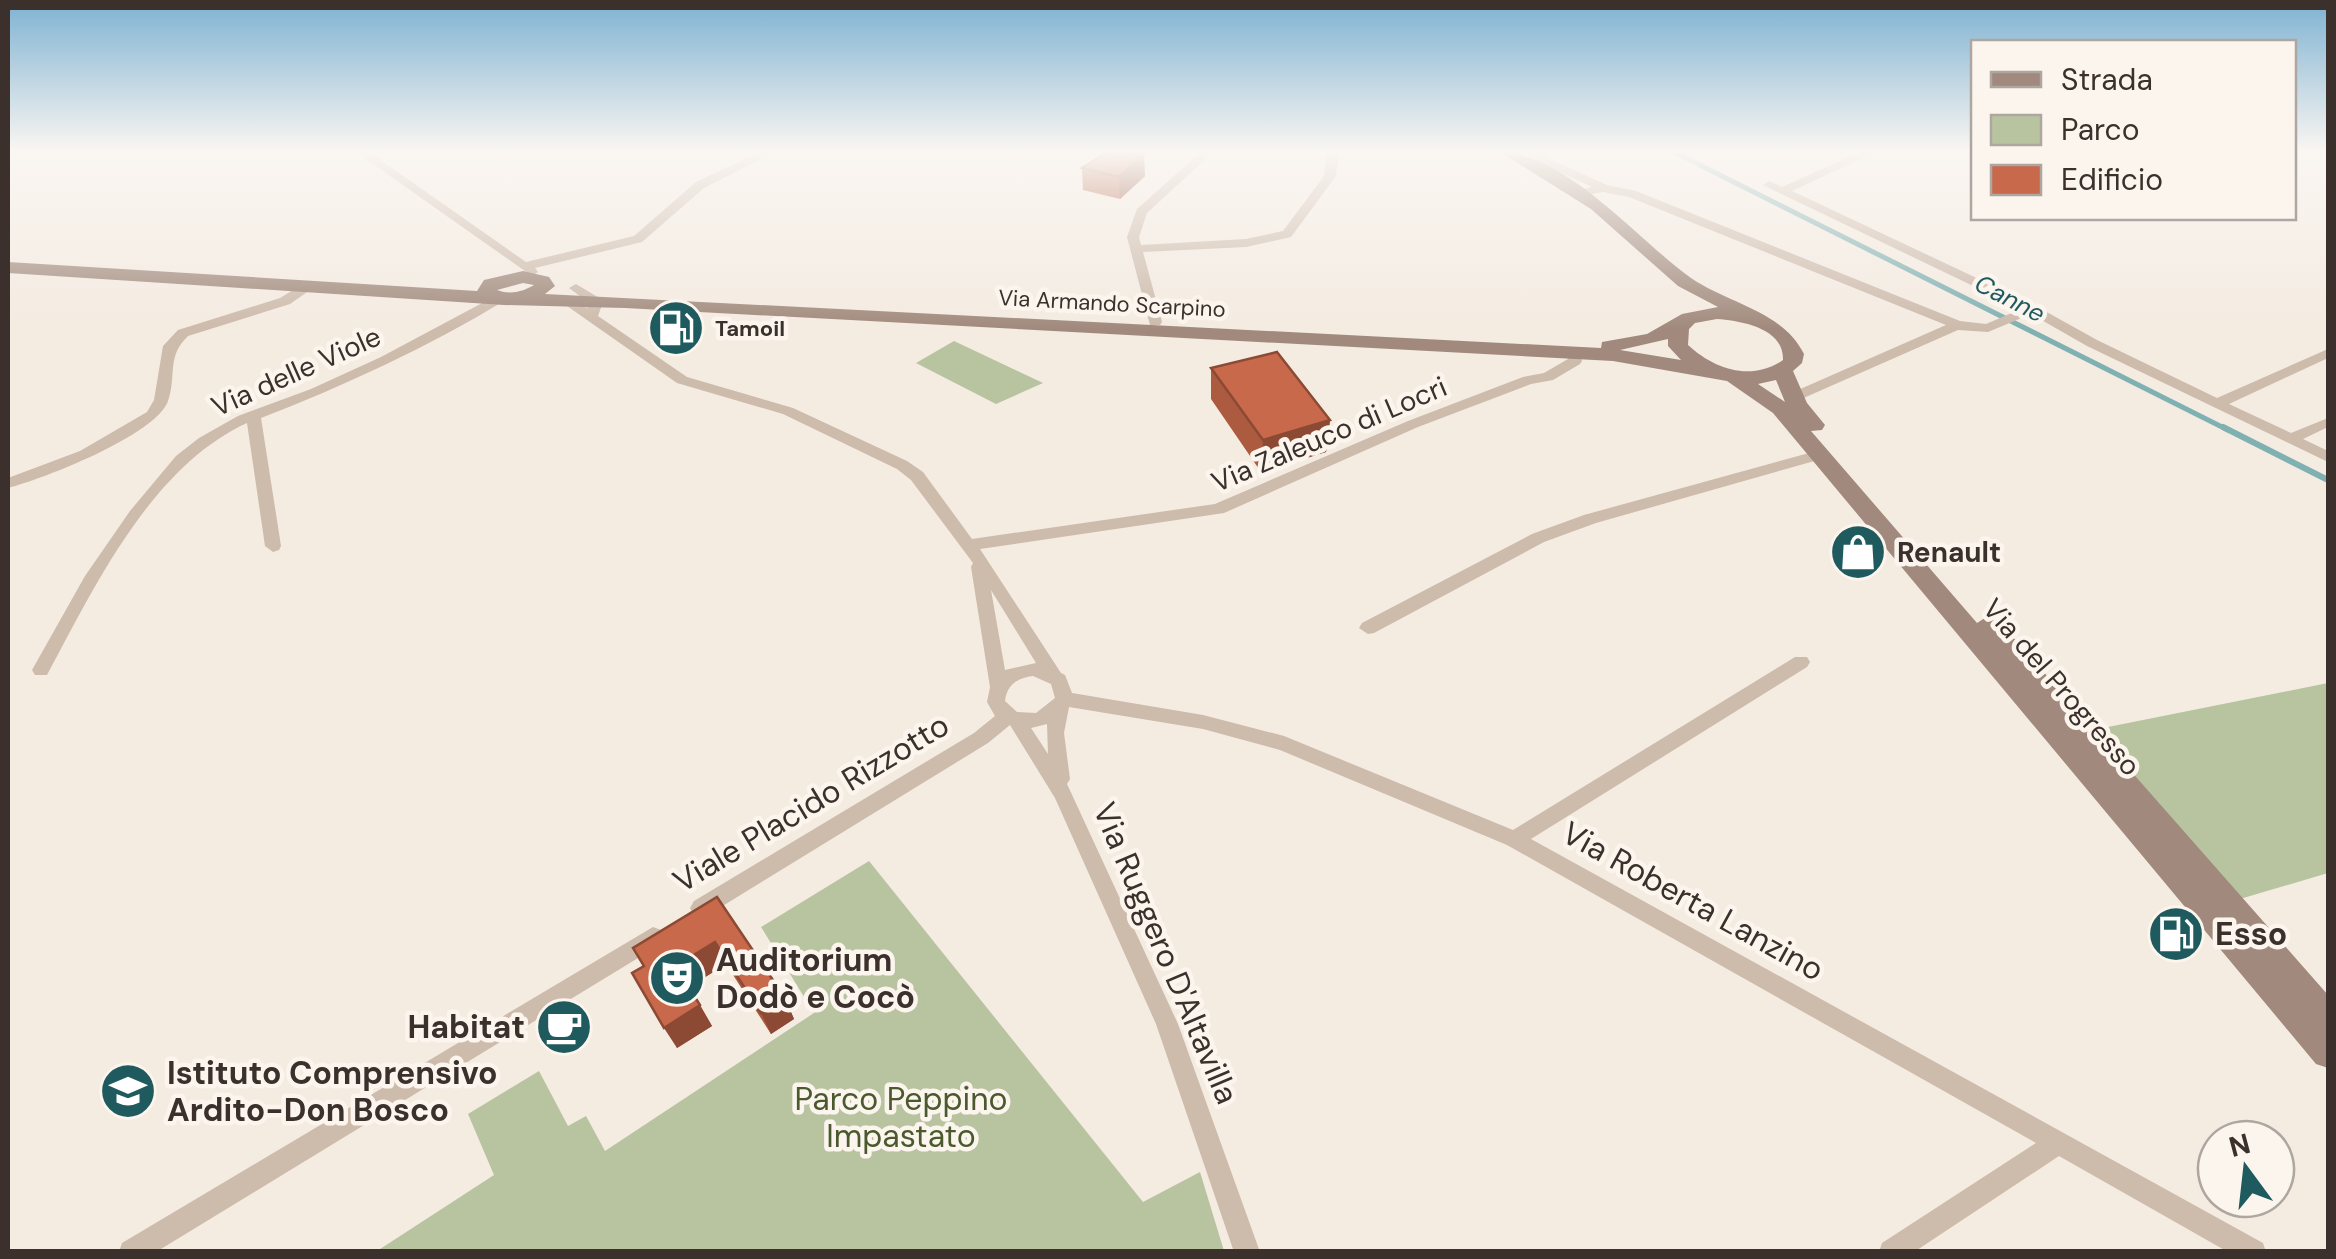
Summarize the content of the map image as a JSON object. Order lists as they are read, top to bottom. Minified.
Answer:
{"streets":{"street":["Via Armando Scarpino","Via delle Viole","Via Zaleuco di Locri","Via del Progresso","Viale Placido Rizzotto","Via Roberta Lanzino","Via Ruggero D'Altavilla"]},"crossings":[["Via Armando Scarpino","Via delle Viole"],["Via Armando Scarpino","Via Zaleuco di Locri"],["Via Armando Scarpino","Via del Progresso"],["Viale Placido Rizzotto","Via Roberta Lanzino"],["Viale Placido Rizzotto","Via Ruggero D'Altavilla"],["Via Roberta Lanzino","Via Ruggero D'Altavilla"]],"water":["Canne"],"parks":["Parco Peppino Impastato"],"places":{"fuel station":["Tamoil","Esso"],"shop":["Renault"],"theatre":["Auditorium Dodò e Cocò"],"cafe":["Habitat"],"school or university":["Istituto Comprensivo Ardito-Don Bosco"]},"legend":["Strada","Parco","Edificio"],"north":"top"}
